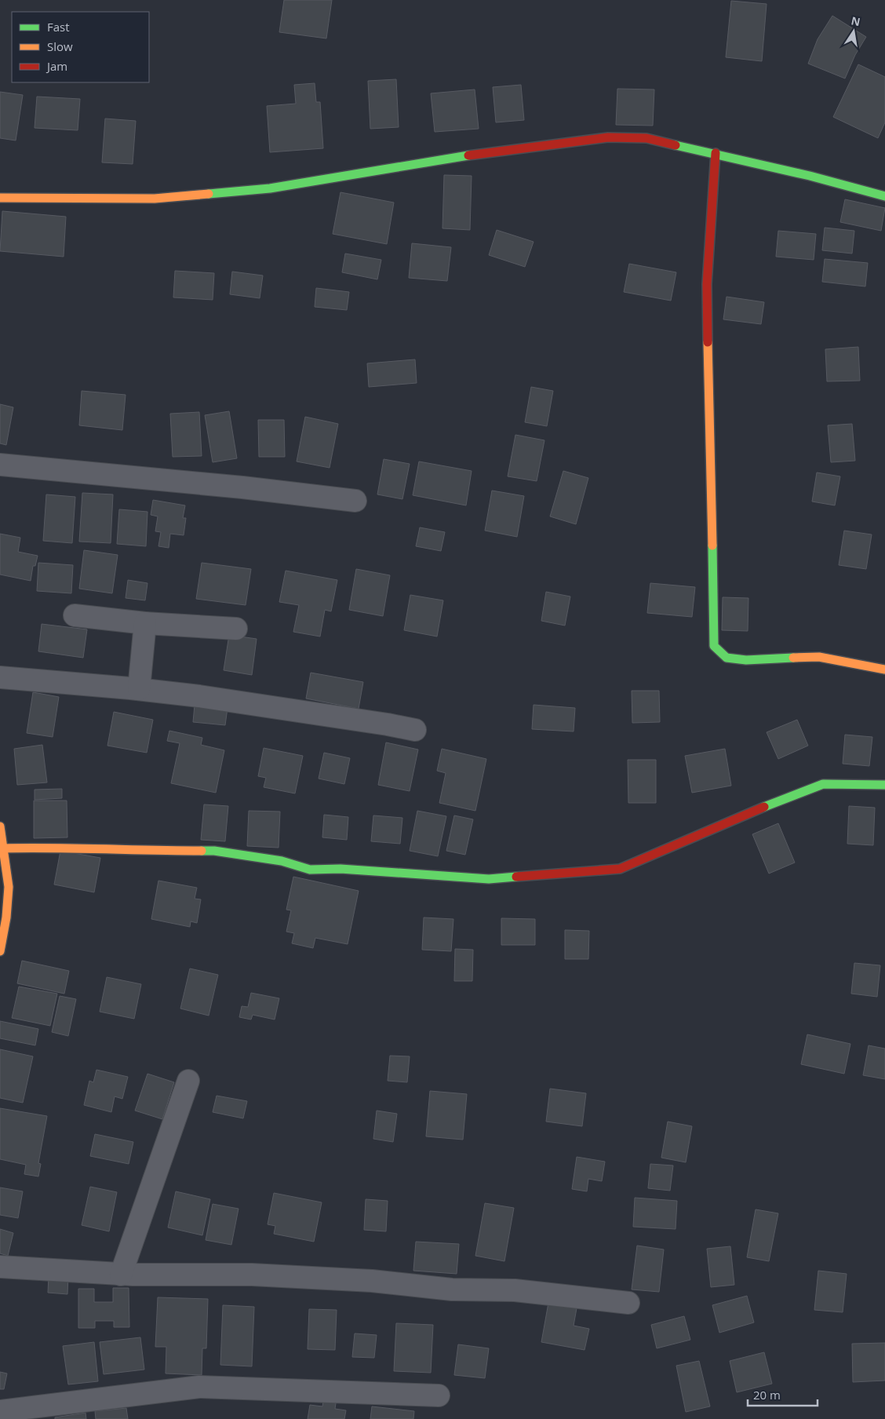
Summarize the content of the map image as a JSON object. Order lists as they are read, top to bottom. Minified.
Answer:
{"legend":["Fast","Slow","Jam"],"scale_bar":"20 m","north":"top"}
